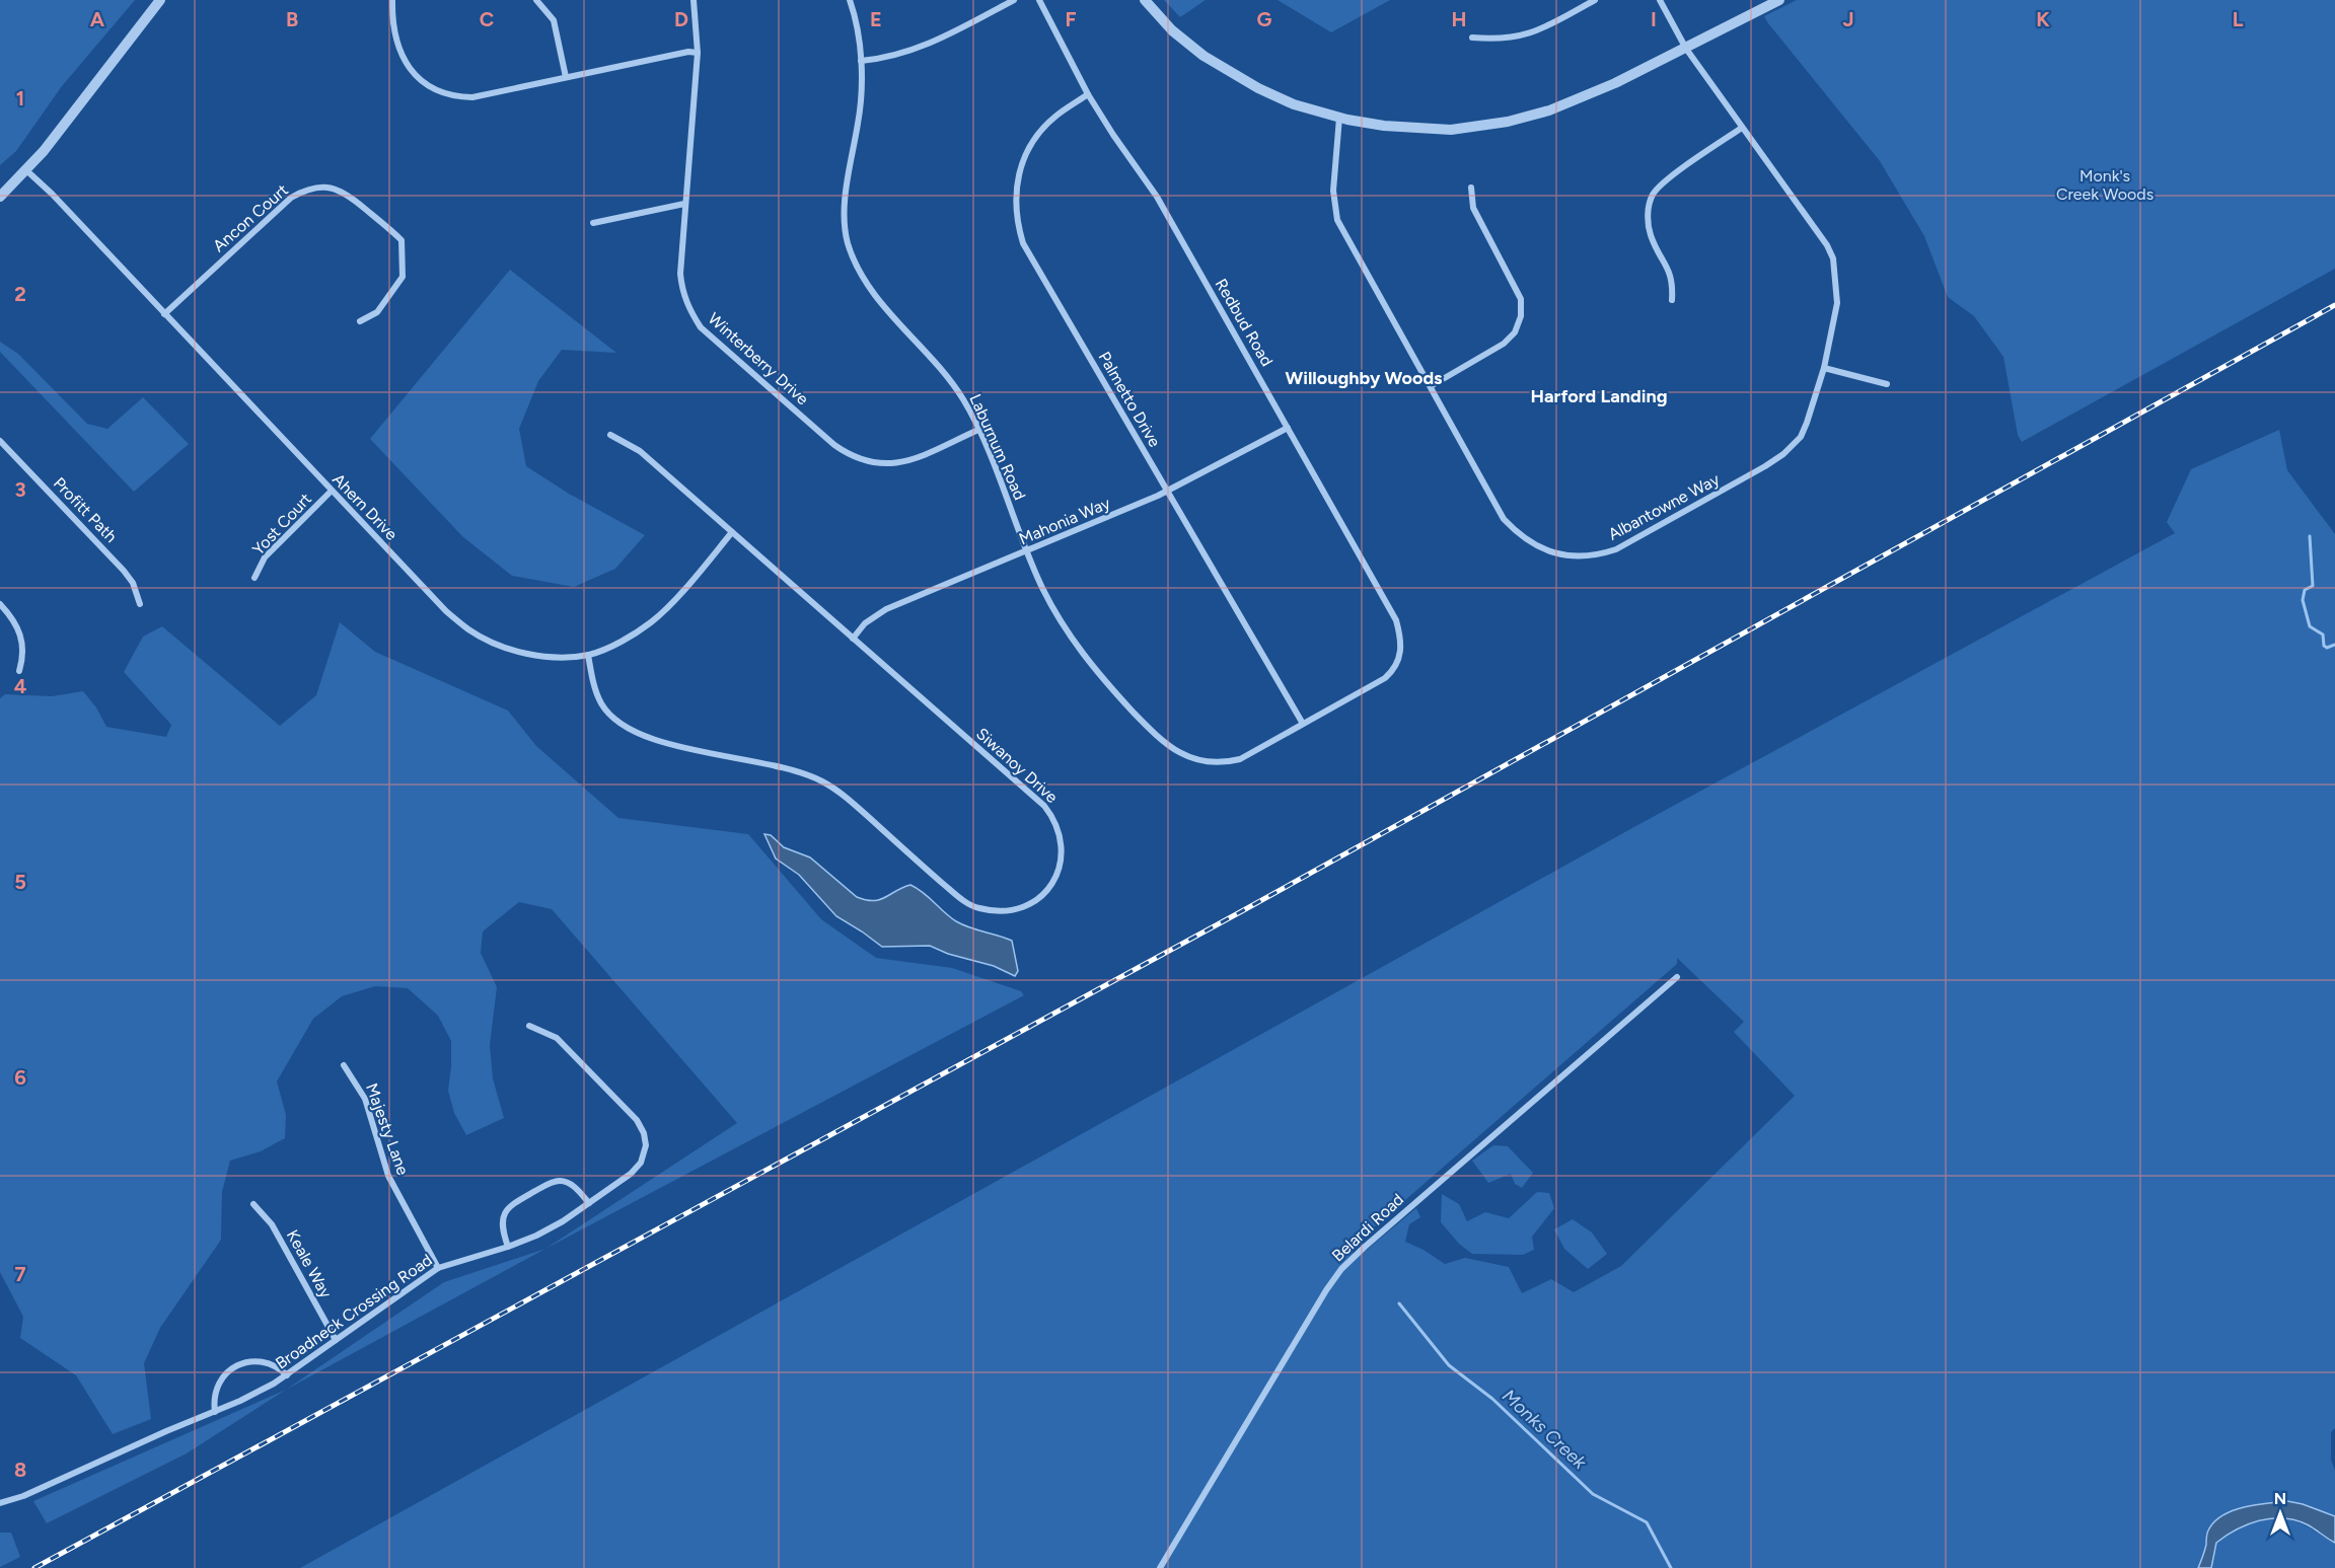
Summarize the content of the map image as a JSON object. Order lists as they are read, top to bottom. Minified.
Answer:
{"streets":{"street":["Ancon Court","Redbud Road","Winterberry Drive","Palmetto Drive","Laburnum Road","Ahern Drive","Albantowne Way","Profitt Path","Mahonia Way","Yost Court","Siwanoy Drive","Majesty Lane","Belardi Road","Keale Way","Broadneck Crossing Road"]},"crossings":[["Ancon Court","Ahern Drive"],["Redbud Road","Palmetto Drive"],["Redbud Road","Laburnum Road"],["Redbud Road","Mahonia Way"],["Winterberry Drive","Laburnum Road"],["Palmetto Drive","Laburnum Road"],["Palmetto Drive","Mahonia Way"],["Laburnum Road","Mahonia Way"],["Ahern Drive","Yost Court"],["Ahern Drive","Siwanoy Drive"],["Mahonia Way","Siwanoy Drive"],["Majesty Lane","Broadneck Crossing Road"],["Keale Way","Broadneck Crossing Road"]],"districts":["Willoughby Woods","Harford Landing"],"water":["Monks Creek"],"parks":["Monk's Creek Woods"],"north":"top","grid":{"columns":["A","B","C","D","E","F","G","H","I","J","K","L"],"rows":["1","2","3","4","5","6","7","8"]}}
